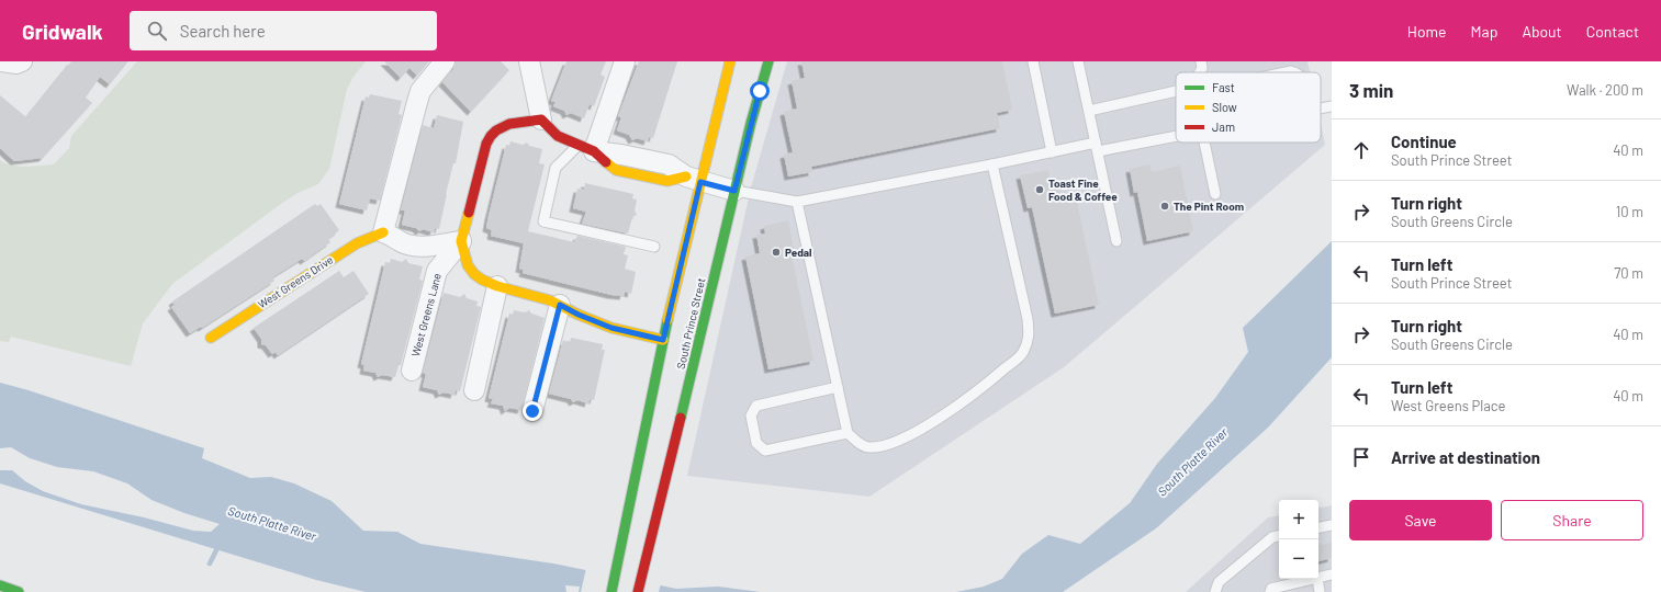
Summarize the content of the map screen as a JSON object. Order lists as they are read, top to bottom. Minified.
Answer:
{"streets":{"main road":["West Greens Drive","South Prince Street"],"street":["West Greens Lane"]},"water":["South Platte River"],"places":["Toast Fine Food & Coffee","The Pint Room","Pedal"],"legend":["Fast","Slow","Jam"],"page":{"header":"Gridwalk","search":"Search here","nav":["Home","Map","About","Contact"],"heading":["3 min","Walk · 200 m"],"list":[["Continue","South Prince Street","40 m"],["Turn right","South Greens Circle","10 m"],["Turn left","South Prince Street","70 m"],["Turn right","South Greens Circle","40 m"],["Turn left","West Greens Place","40 m"],"Arrive at destination"],"buttons":["Save","Share"],"map_buttons":["+","−"]}}
